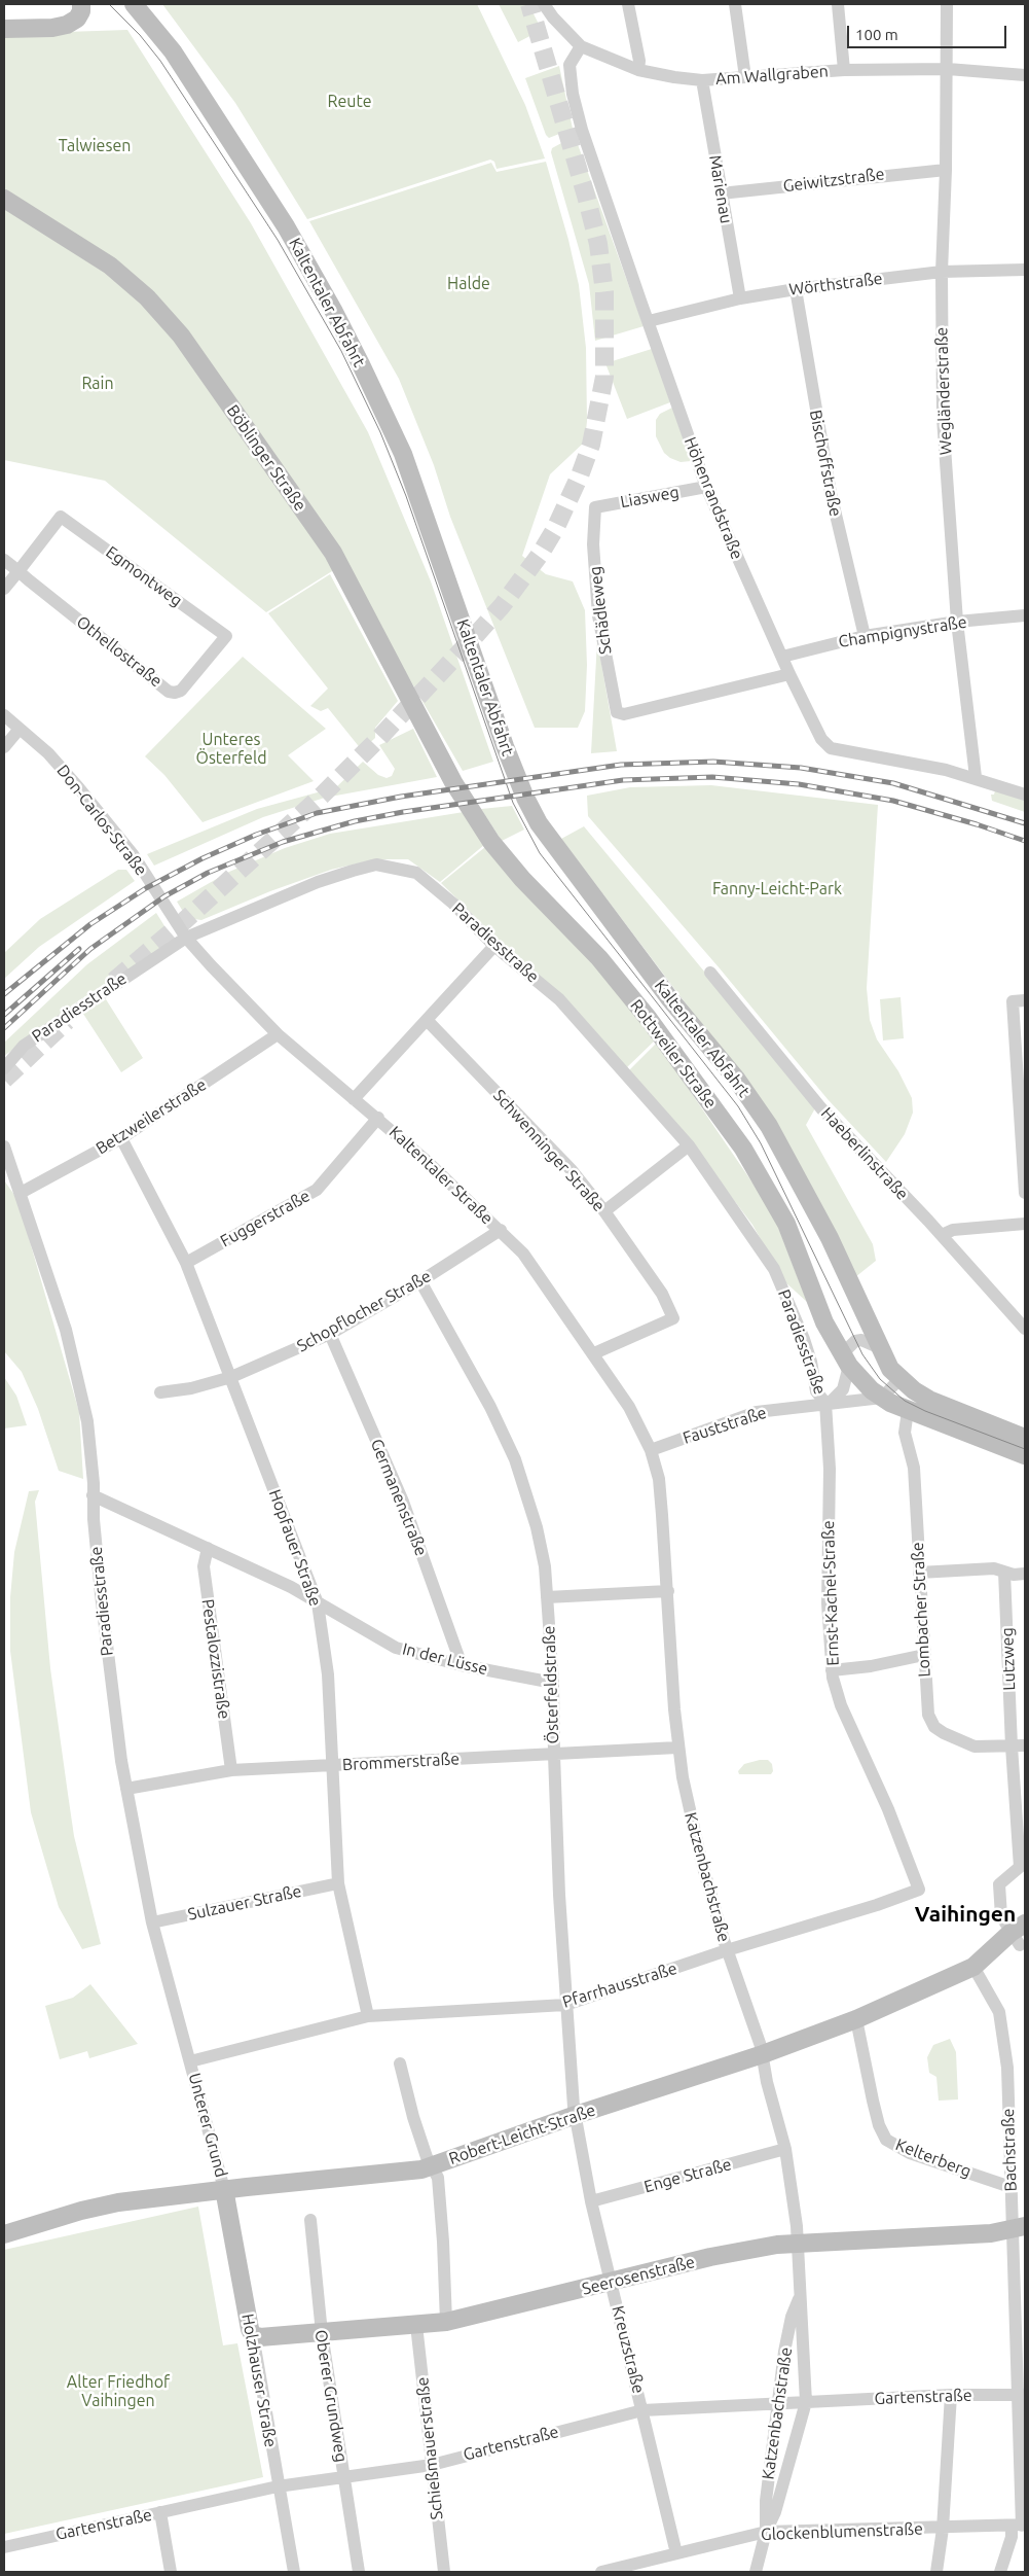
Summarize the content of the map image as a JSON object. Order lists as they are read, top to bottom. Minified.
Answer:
{"streets":{"main road":["Kaltentaler Abfahrt","Böblinger Straße","Rottweiler Straße","Robert-Leicht-Straße","Seerosenstraße","Holzhauser Straße"],"street":["Am Wallgraben","Geiwitzstraße","Marienau","Wörthstraße","Wegländerstraße","Bischoffstraße","Liasweg","Höhenrandstraße","Egmontweg","Schädleweg","Champignystraße","Othellostraße","Don-Carlos-Straße","Paradiesstraße","Betzweilerstraße","Schwenninger Straße","Haeberlinstraße","Kaltentaler Straße","Fuggerstraße","Schopflocher Straße","Fauststraße","Germanenstraße","Hopfauer Straße","Ernst-Kachel-Straße","Lombacher Straße","Pestalozzistraße","In der Lüsse","Lutzweg","Österfeldstraße","Brommerstraße","Katzenbachstraße","Sulzauer Straße","Pfarrhausstraße","Unterer Grund","Bachstraße","Kelterberg","Enge Straße","Kreuzstraße","Oberer Grundweg","Gartenstraße","Schießmauerstraße","Glockenblumenstraße"]},"crossings":[["Am Wallgraben","Marienau"],["Am Wallgraben","Wegländerstraße"],["Am Wallgraben","Höhenrandstraße"],["Geiwitzstraße","Marienau"],["Geiwitzstraße","Wegländerstraße"],["Marienau","Wörthstraße"],["Wörthstraße","Wegländerstraße"],["Wörthstraße","Bischoffstraße"],["Wörthstraße","Höhenrandstraße"],["Wegländerstraße","Höhenrandstraße"],["Wegländerstraße","Champignystraße"],["Böblinger Straße","Rottweiler Straße"],["Bischoffstraße","Champignystraße"],["Liasweg","Höhenrandstraße"],["Liasweg","Schädleweg"],["Höhenrandstraße","Schädleweg"],["Höhenrandstraße","Champignystraße"],["Egmontweg","Othellostraße"],["Don-Carlos-Straße","Paradiesstraße"],["Don-Carlos-Straße","Kaltentaler Straße"],["Paradiesstraße","Betzweilerstraße"],["Paradiesstraße","Kaltentaler Straße"],["Paradiesstraße","Fauststraße"],["Paradiesstraße","Ernst-Kachel-Straße"],["Paradiesstraße","In der Lüsse"],["Paradiesstraße","Brommerstraße"],["Paradiesstraße","Sulzauer Straße"],["Paradiesstraße","Pfarrhausstraße"],["Paradiesstraße","Unterer Grund"],["Rottweiler Straße","Fauststraße"],["Rottweiler Straße","Lombacher Straße"],["Betzweilerstraße","Kaltentaler Straße"],["Betzweilerstraße","Hopfauer Straße"],["Schwenninger Straße","Kaltentaler Straße"],["Kaltentaler Straße","Fuggerstraße"],["Kaltentaler Straße","Schopflocher Straße"],["Kaltentaler Straße","Fauststraße"],["Kaltentaler Straße","Katzenbachstraße"],["Fuggerstraße","Hopfauer Straße"],["Schopflocher Straße","Germanenstraße"],["Schopflocher Straße","Hopfauer Straße"],["Schopflocher Straße","Österfeldstraße"],["Fauststraße","Ernst-Kachel-Straße"],["Fauststraße","Katzenbachstraße"],["Germanenstraße","In der Lüsse"],["Hopfauer Straße","In der Lüsse"],["Hopfauer Straße","Brommerstraße"],["Hopfauer Straße","Sulzauer Straße"],["Hopfauer Straße","Pfarrhausstraße"],["Ernst-Kachel-Straße","Pfarrhausstraße"],["Lombacher Straße","Lutzweg"],["Pestalozzistraße","In der Lüsse"],["Pestalozzistraße","Brommerstraße"],["In der Lüsse","Österfeldstraße"],["Österfeldstraße","Brommerstraße"],["Österfeldstraße","Pfarrhausstraße"],["Österfeldstraße","Robert-Leicht-Straße"],["Österfeldstraße","Kreuzstraße"],["Brommerstraße","Katzenbachstraße"],["Katzenbachstraße","Pfarrhausstraße"],["Katzenbachstraße","Robert-Leicht-Straße"],["Katzenbachstraße","Enge Straße"],["Katzenbachstraße","Seerosenstraße"],["Katzenbachstraße","Gartenstraße"],["Katzenbachstraße","Glockenblumenstraße"],["Pfarrhausstraße","Unterer Grund"],["Unterer Grund","Robert-Leicht-Straße"],["Unterer Grund","Holzhauser Straße"],["Robert-Leicht-Straße","Bachstraße"],["Robert-Leicht-Straße","Kelterberg"],["Robert-Leicht-Straße","Kreuzstraße"],["Robert-Leicht-Straße","Holzhauser Straße"],["Bachstraße","Kelterberg"],["Bachstraße","Seerosenstraße"],["Bachstraße","Gartenstraße"],["Bachstraße","Glockenblumenstraße"],["Enge Straße","Kreuzstraße"],["Seerosenstraße","Kreuzstraße"],["Seerosenstraße","Holzhauser Straße"],["Seerosenstraße","Oberer Grundweg"],["Seerosenstraße","Schießmauerstraße"],["Kreuzstraße","Gartenstraße"],["Kreuzstraße","Glockenblumenstraße"],["Holzhauser Straße","Gartenstraße"],["Oberer Grundweg","Gartenstraße"],["Gartenstraße","Schießmauerstraße"]],"districts":["Vaihingen"],"parks":["Reute","Talwiesen","Halde","Rain","Unteres Österfeld","Fanny-Leicht-Park","Alter Friedhof Vaihingen"],"scale_bar":"100 m"}
